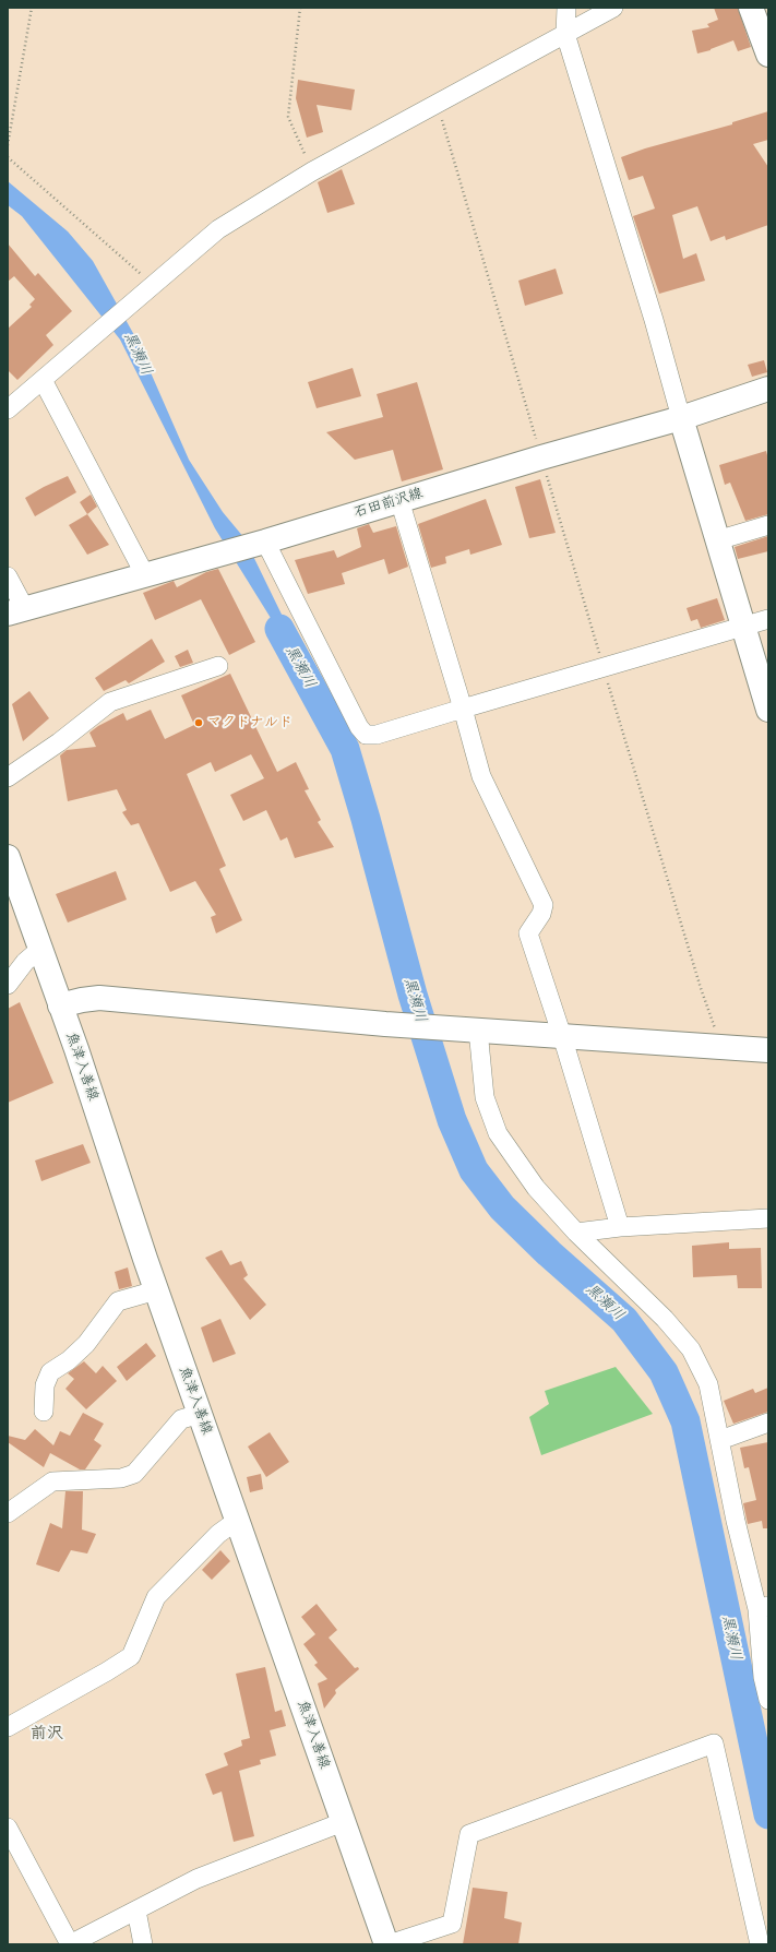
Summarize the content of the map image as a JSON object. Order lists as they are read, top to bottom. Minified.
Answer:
{"streets":{"main road":["石田前沢線","魚津入善線"]},"districts":["前沢"],"water":["黒瀬川"],"places":["マクドナルド"]}
